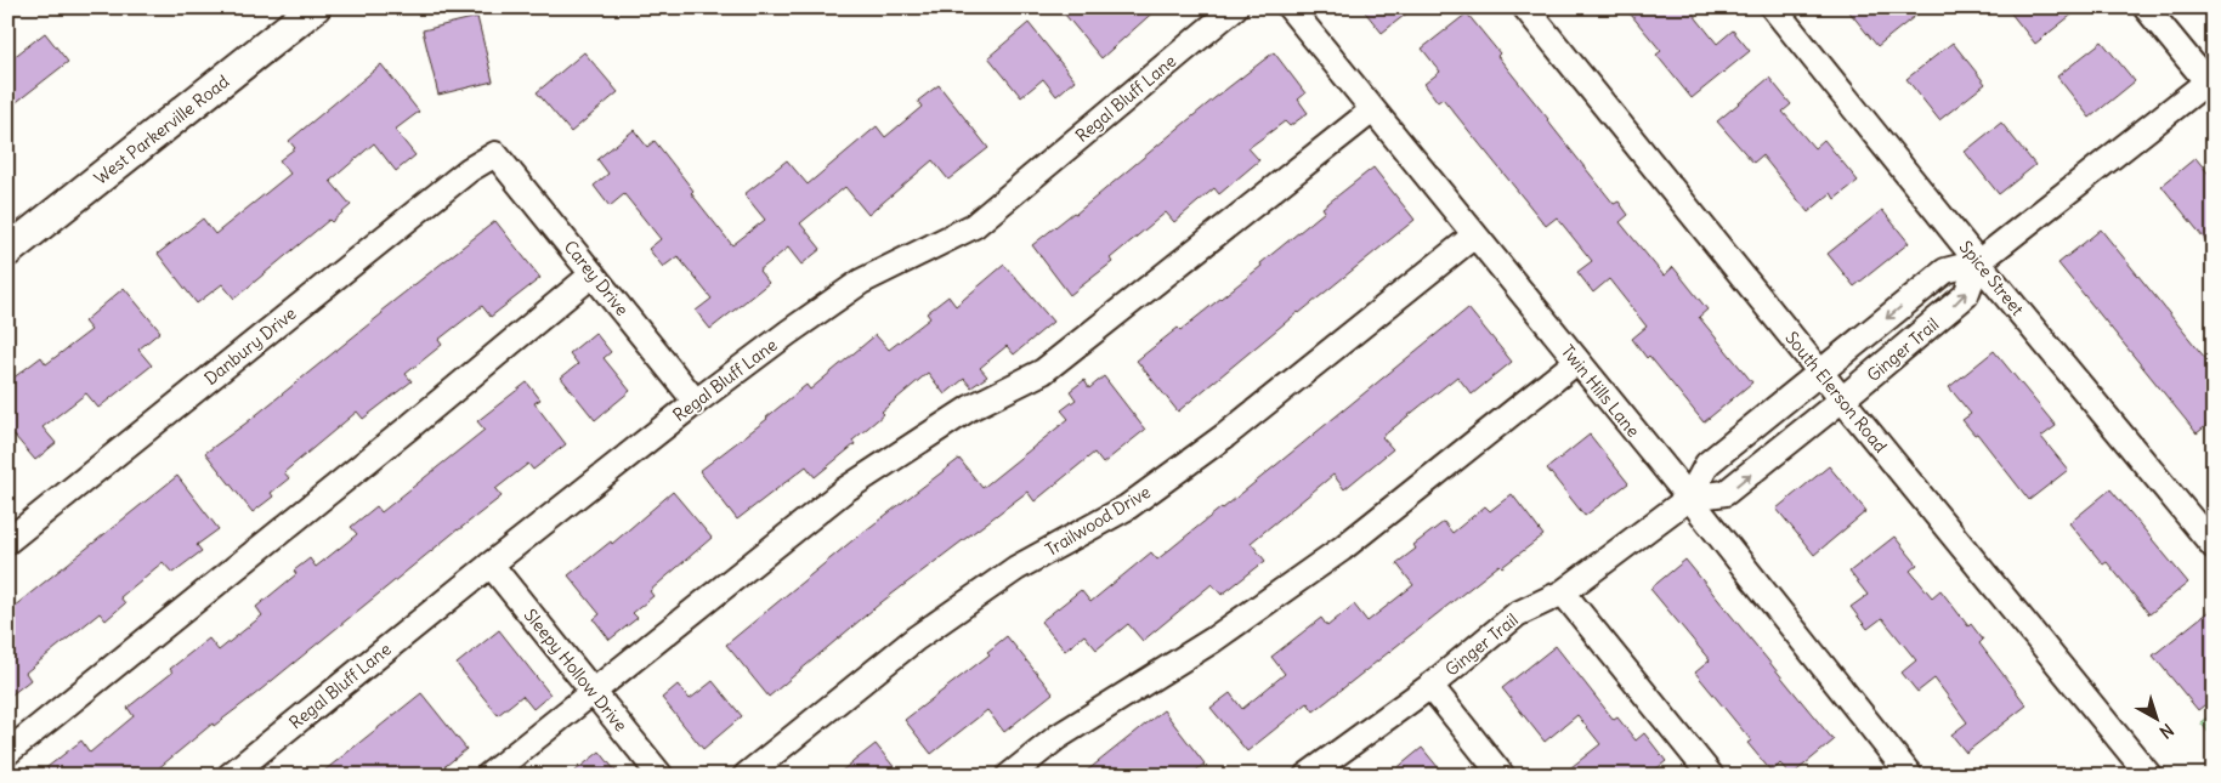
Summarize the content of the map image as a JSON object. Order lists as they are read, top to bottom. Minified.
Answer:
{"streets":{"main road":["West Parkerville Road"],"street":["Regal Bluff Lane","Carey Drive","Spice Street","Danbury Drive","Ginger Trail","Twin Hills Lane","South Elerson Road","Trailwood Drive","Sleepy Hollow Drive"]},"crossings":[["Regal Bluff Lane","Carey Drive"],["Regal Bluff Lane","Sleepy Hollow Drive"],["Carey Drive","Danbury Drive"],["Spice Street","Ginger Trail"],["Ginger Trail","Twin Hills Lane"],["Ginger Trail","South Elerson Road"],["Twin Hills Lane","Trailwood Drive"]],"north":"bottom right"}
